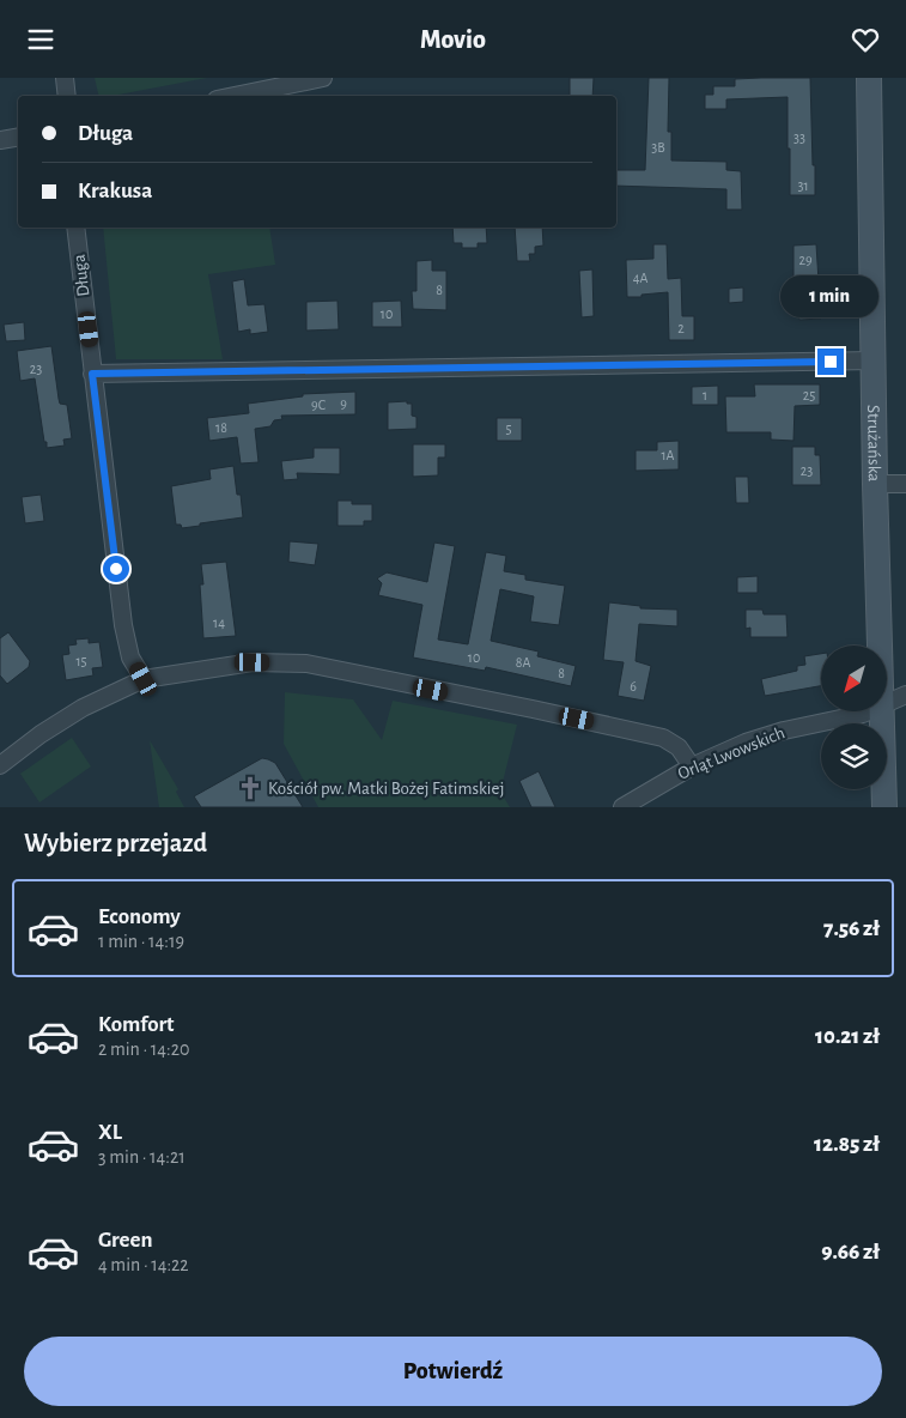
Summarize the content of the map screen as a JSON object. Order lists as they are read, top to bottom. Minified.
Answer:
{"streets":{"main road":["Strużańska"],"street":["Długa","Orląt Lwowskich"]},"places":{"church":["Kościół pw. Matki Bożej Fatimskiej"]},"house_numbers":["33","3B","31","29","4A","8","10","2","23","1","25","9","9C","18","5","1A","23","14","10","15","8A","8","6"],"north":"bottom left","page":{"header":"Movio","banner":["Długa","Krakusa"],"bubble":"1 min","heading":"Wybierz przejazd","list":[{"name":"Economy","note":"1 min · 14:19","value":"7.56 zł"},{"name":"Komfort","note":"2 min · 14:20","value":"10.21 zł"},{"name":"XL","note":"3 min · 14:21","value":"12.85 zł"},{"name":"Green","note":"4 min · 14:22","value":"9.66 zł"}],"buttons":"Potwierdź"}}
